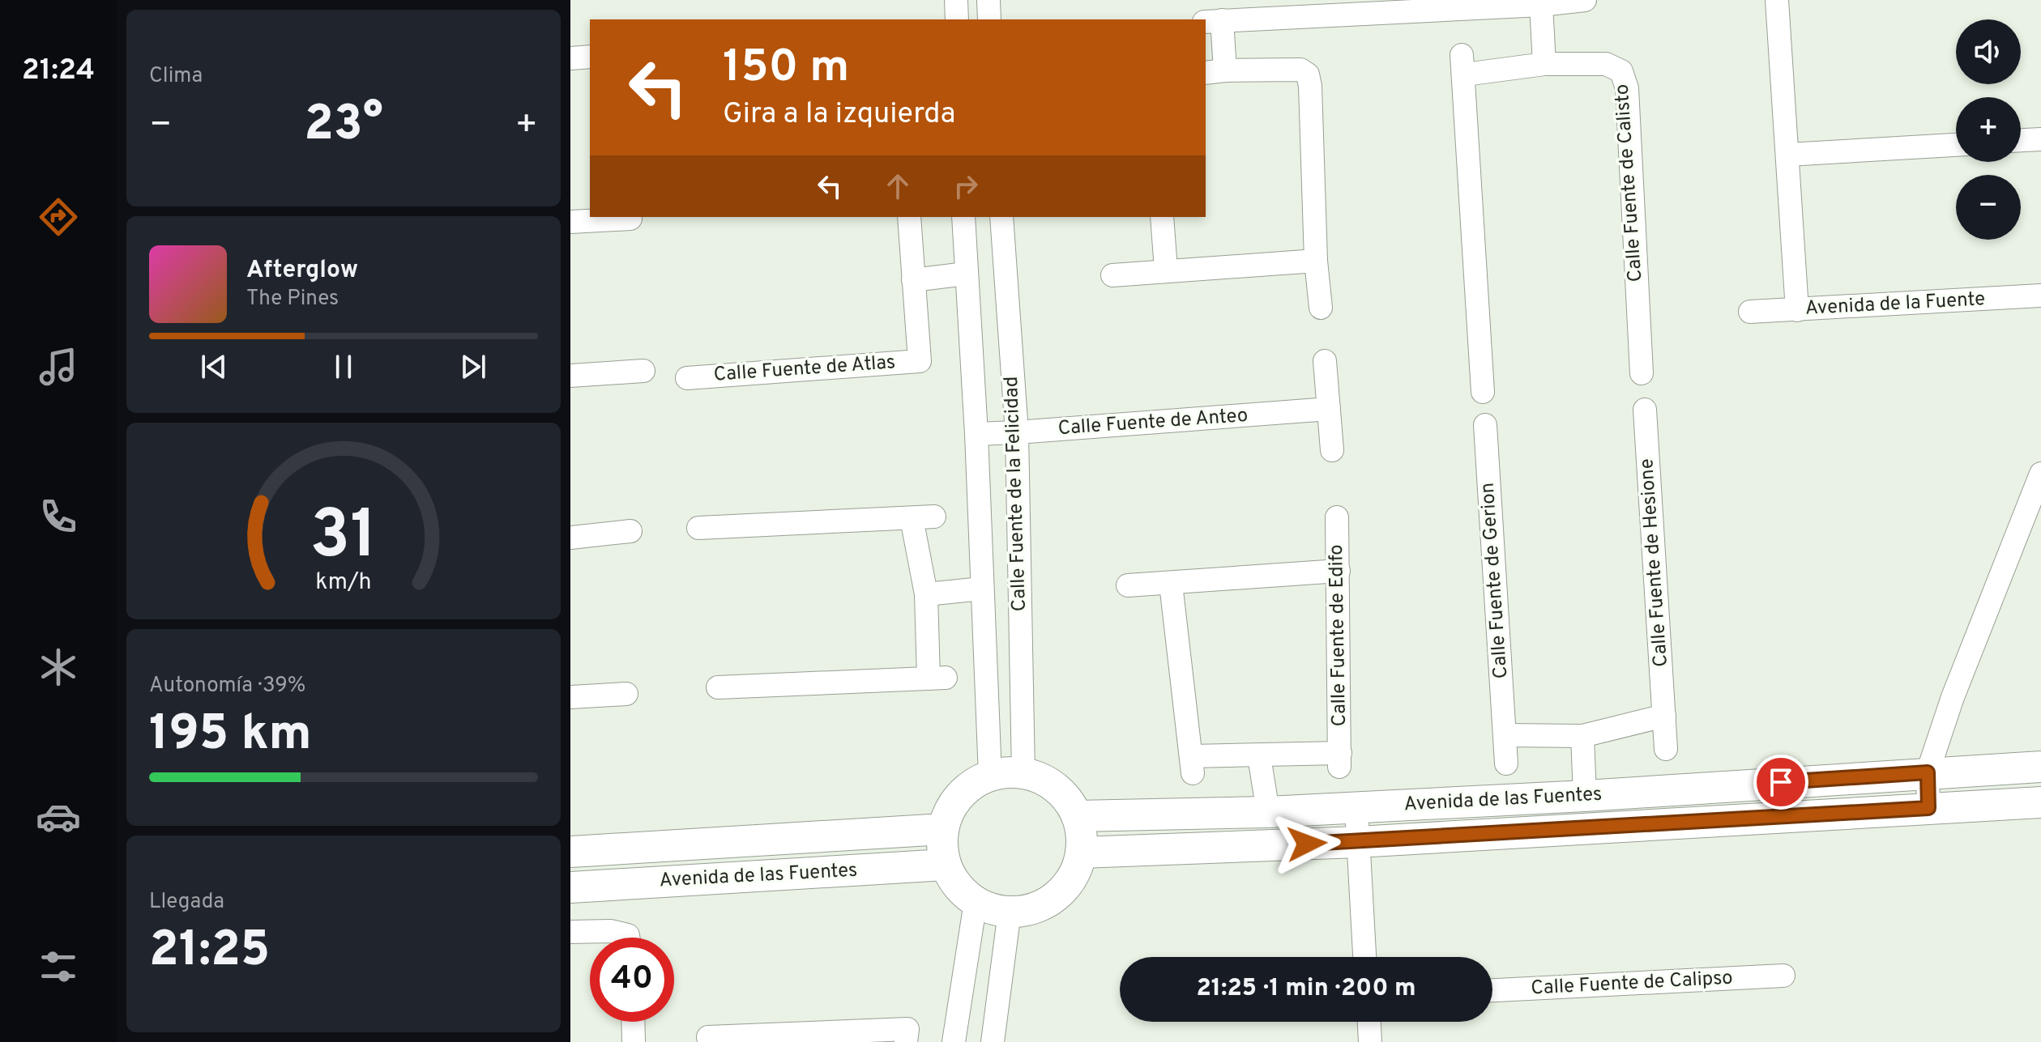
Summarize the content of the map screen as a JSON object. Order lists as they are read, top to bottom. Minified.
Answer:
{"streets":{"street":["Calle Fuente de Calisto","Avenida de la Fuente","Calle Fuente de Atlas","Calle Fuente de Anteo","Calle Fuente de la Felicidad","Calle Fuente de Hesione","Calle Fuente de Gerion","Calle Fuente de Edifo","Avenida de las Fuentes","Calle Fuente de Calipso"]},"crossings":[["Calle Fuente de Anteo","Calle Fuente de la Felicidad"],["Calle Fuente de la Felicidad","Avenida de las Fuentes"]],"page":{"tabs":"21:24","tile":["Clima",["Autonomía · 39%","195 km"],["Llegada","21:25"]],"map_buttons":["+","−"],"turn":["150 m","Gira a la izquierda"],"heat":["−","23°","+"],"song":["Afterglow","The Pines"],"limit":"40","trip":"21:25 · 1 min · 200 m","gauge":["31","km/h"]}}
